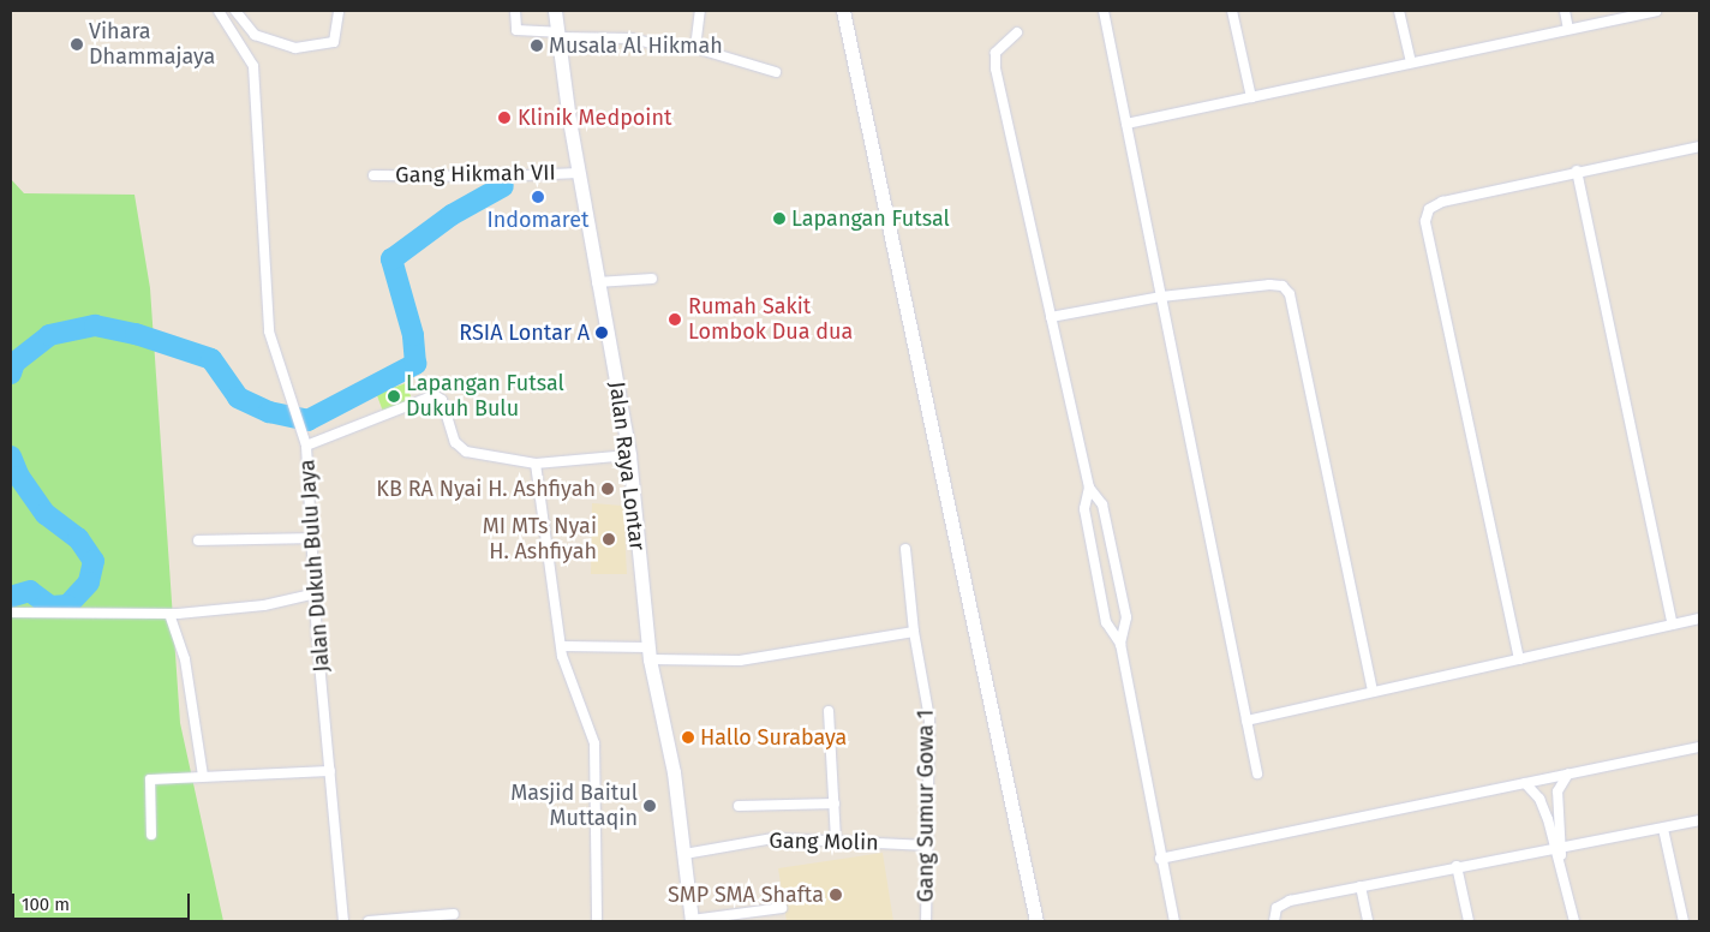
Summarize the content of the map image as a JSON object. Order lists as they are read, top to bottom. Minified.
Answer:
{"streets":{"street":["Gang Hikmah VII","Jalan Raya Lontar","Jalan Dukuh Bulu Jaya","Gang Sumur Gowa 1","Gang Molin"]},"crossings":[["Gang Hikmah VII","Jalan Raya Lontar"],["Jalan Raya Lontar","Gang Molin"],["Gang Sumur Gowa 1","Gang Molin"]],"places":["Vihara Dhammajaya","Musala Al Hikmah","Klinik Medpoint","Indomaret","Lapangan Futsal","Rumah Sakit Lombok Dua dua","RSIA Lontar A","Lapangan Futsal Dukuh Bulu","KB RA Nyai H. Ashfiyah","MI MTs Nyai H. Ashfiyah","Hallo Surabaya","Masjid Baitul Muttaqin","SMP SMA Shafta"],"scale_bar":"100 m"}
